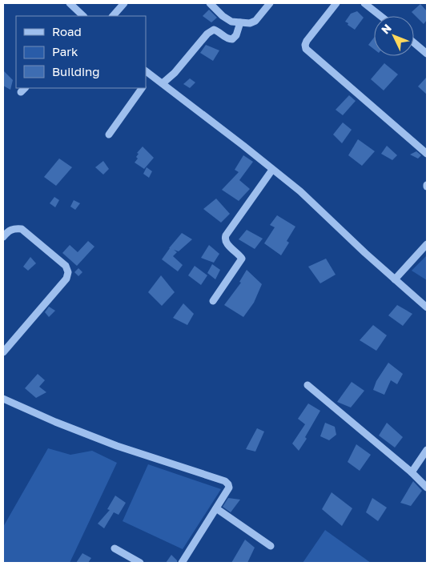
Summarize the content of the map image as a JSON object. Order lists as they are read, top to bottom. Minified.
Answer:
{"legend":["Road","Park","Building"],"north":"top left"}
